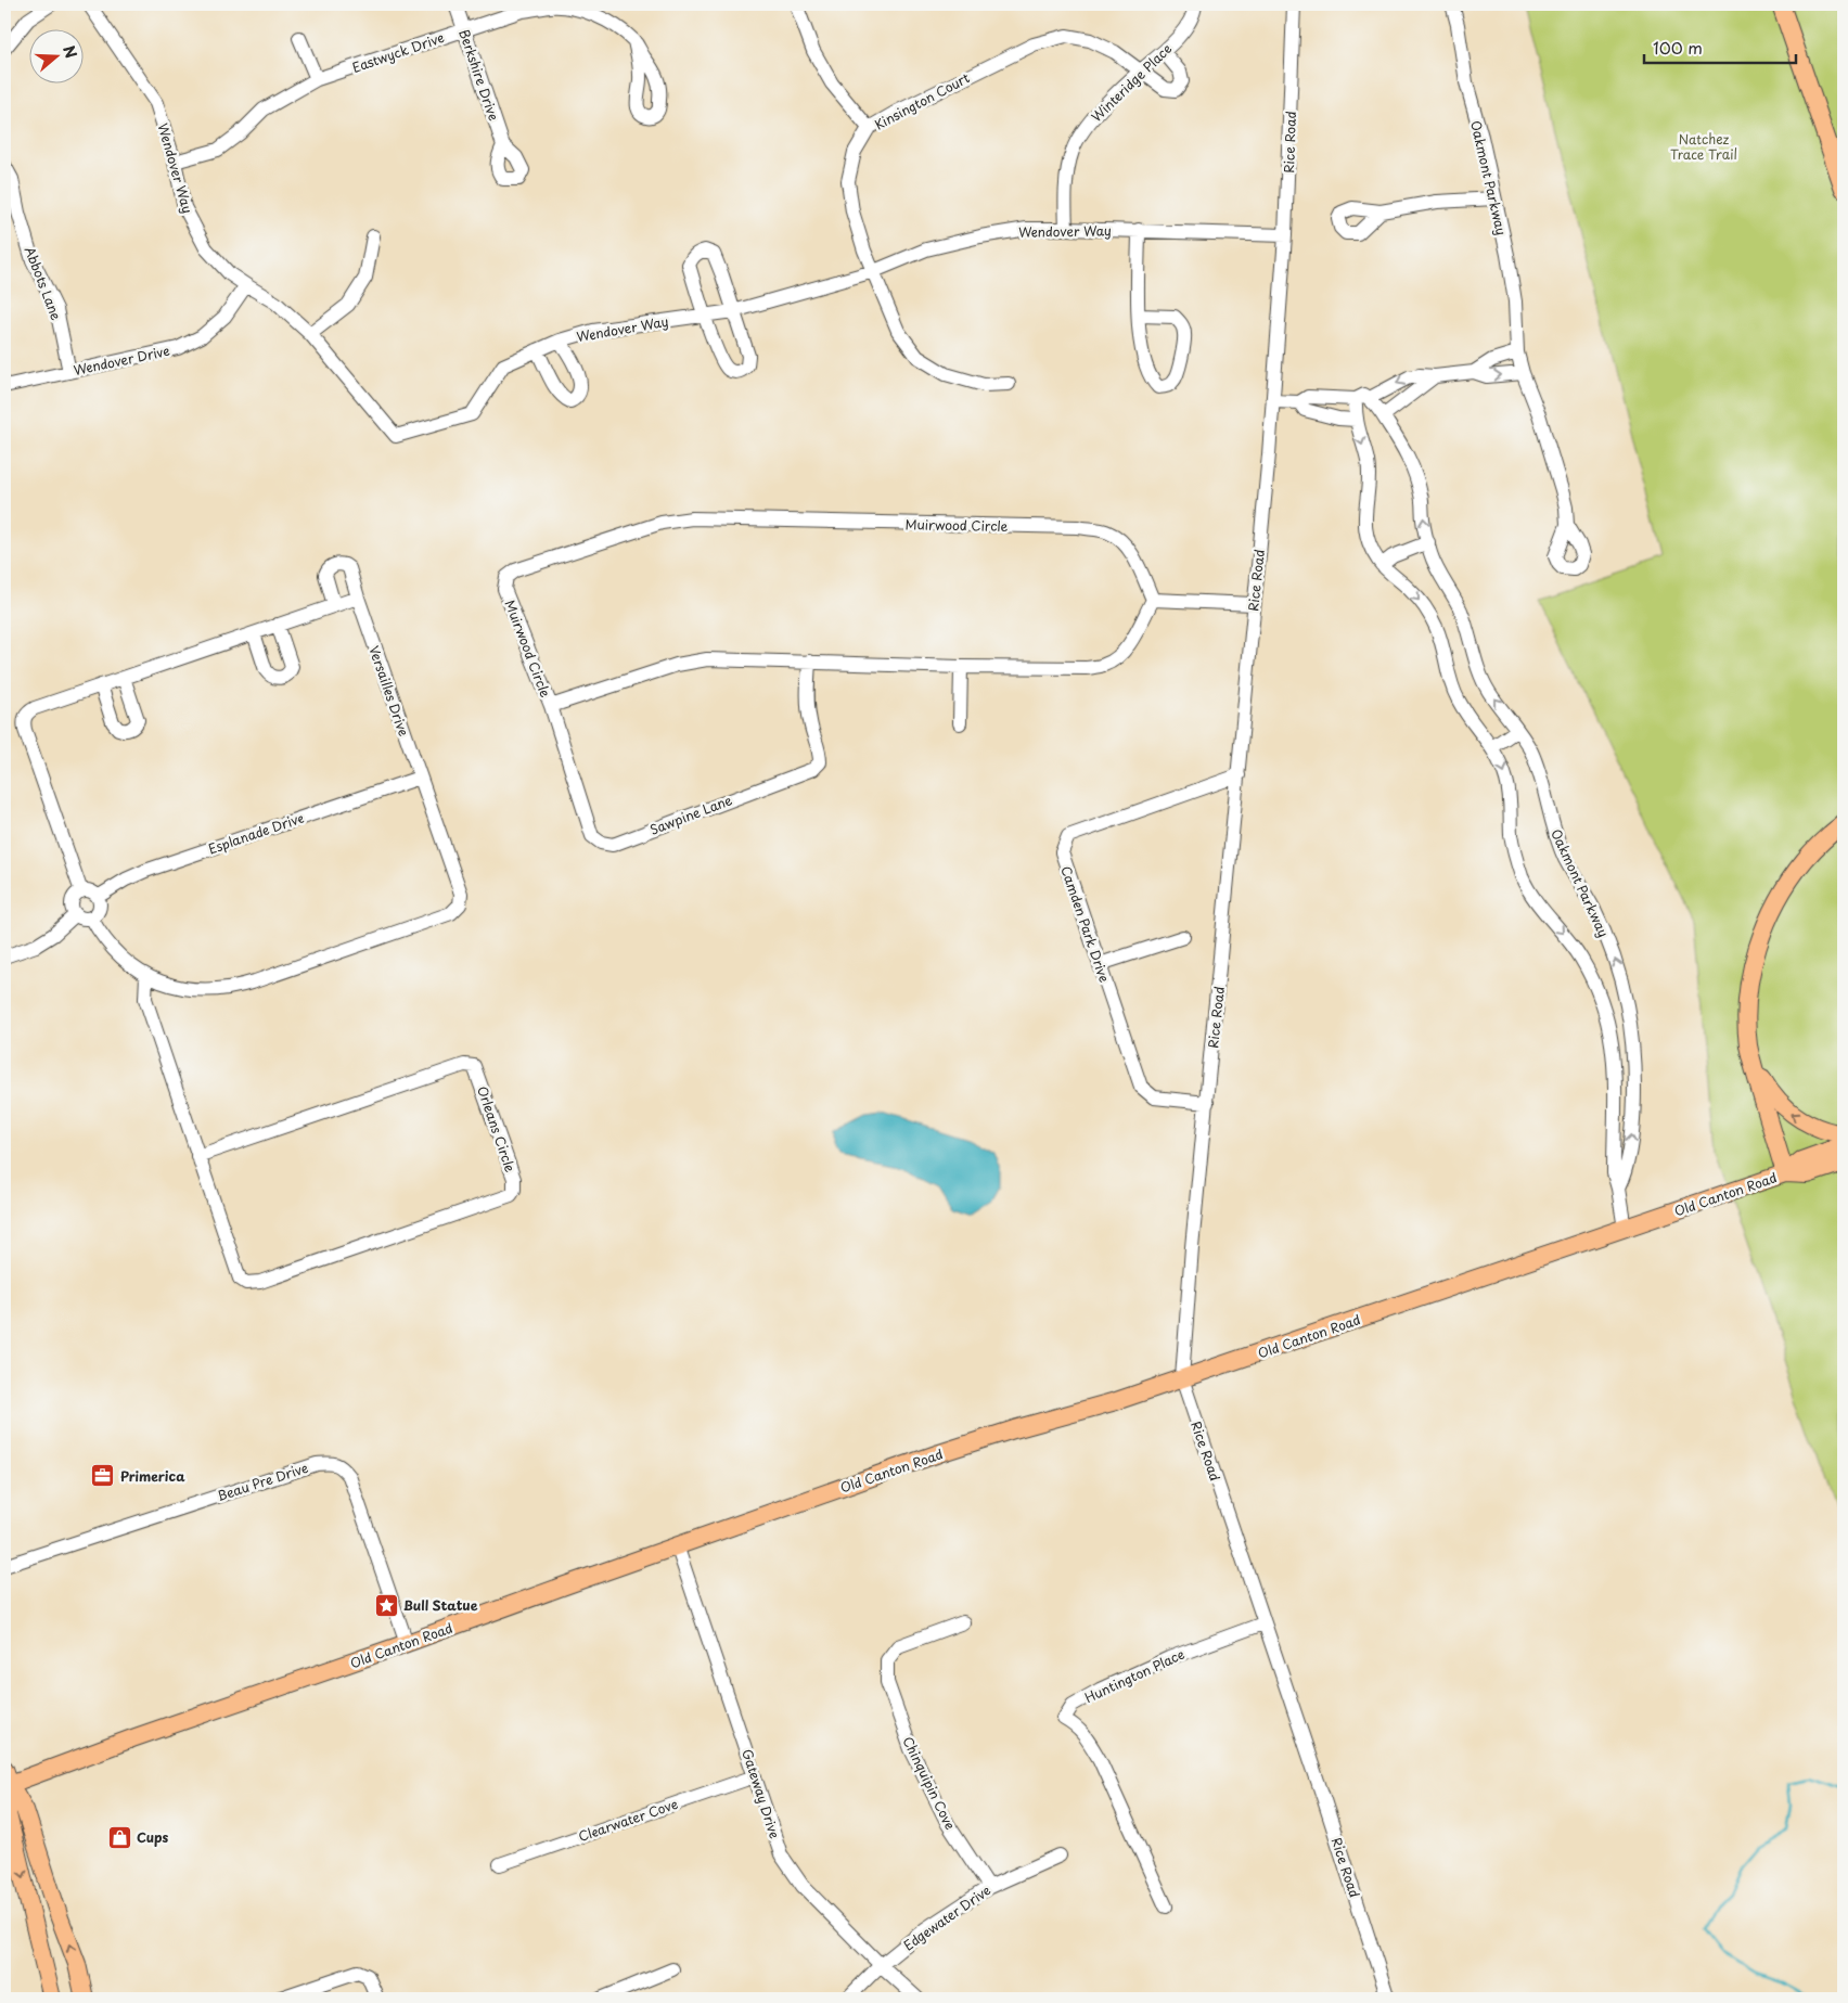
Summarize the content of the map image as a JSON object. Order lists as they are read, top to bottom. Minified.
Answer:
{"streets":{"main road":["Old Canton Road"],"street":["Eastwyck Drive","Berkshire Drive","Winteridge Place","Kinsington Court","Rice Road","Wendover Way","Oakmont Parkway","Abbots Lane","Wendover Drive","Muirwood Circle","Versailles Drive","Sawpine Lane","Esplanade Drive","Camden Park Drive","Orleans Circle","Beau Pre Drive","Huntington Place","Chinquipin Cove","Gateway Drive","Clearwater Cove","Edgewater Drive"]},"crossings":[["Eastwyck Drive","Berkshire Drive"],["Eastwyck Drive","Wendover Way"],["Winteridge Place","Kinsington Court"],["Winteridge Place","Wendover Way"],["Kinsington Court","Wendover Way"],["Rice Road","Wendover Way"],["Rice Road","Camden Park Drive"],["Rice Road","Old Canton Road"],["Rice Road","Huntington Place"],["Wendover Way","Wendover Drive"],["Oakmont Parkway","Old Canton Road"],["Abbots Lane","Wendover Drive"],["Muirwood Circle","Sawpine Lane"],["Versailles Drive","Esplanade Drive"],["Versailles Drive","Orleans Circle"],["Old Canton Road","Beau Pre Drive"],["Old Canton Road","Gateway Drive"],["Chinquipin Cove","Edgewater Drive"],["Gateway Drive","Clearwater Cove"],["Gateway Drive","Edgewater Drive"]],"parks":["Natchez Trace Trail"],"places":{"office":["Primerica"],"place":["Bull Statue"],"shop":["Cups"]},"scale_bar":"100 m","north":"right"}
